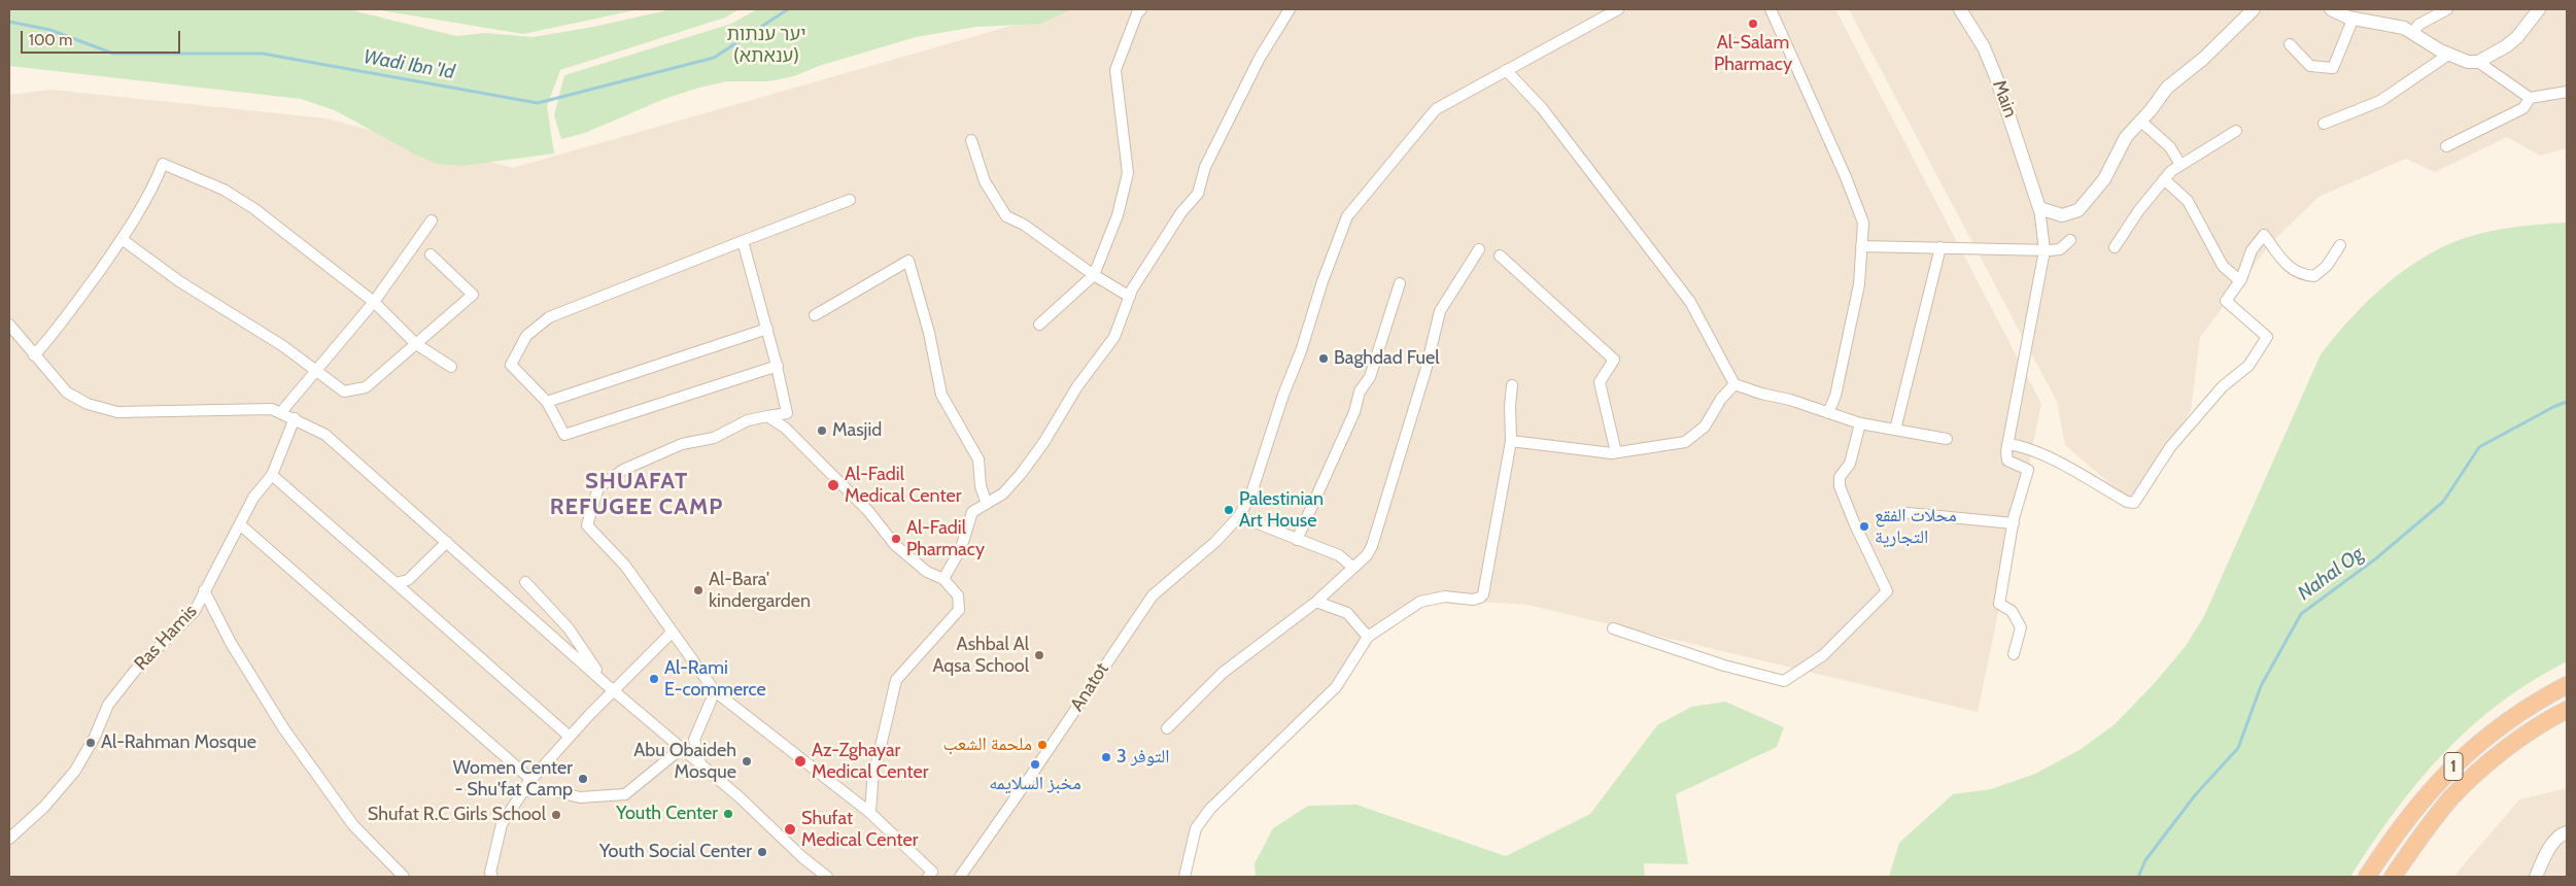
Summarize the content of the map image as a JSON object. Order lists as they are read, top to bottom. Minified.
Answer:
{"streets":{"highway":["1"],"street":["Main","Ras Hamis","Anatot"]},"districts":["SHUAFAT REFUGEE CAMP"],"water":["Wadi Ibn 'Id","Nahal Og"],"parks":["יער ענתות (ענאתא)"],"places":["Al-Salam Pharmacy","Baghdad Fuel","Masjid","Al-Fadil Medical Center","Palestinian Art House","محلات الفقع التجارية","Al-Fadil Pharmacy","Al-Bara' kindergarden","Ashbal Al Aqsa School","Al-Rami E-commerce","Al-Rahman Mosque","ملحمة الشعب","التوفر 3","Abu Obaideh Mosque","Az-Zghayar Medical Center","مخبز السلايمه","Women Center - Shu'fat Camp","Youth Center","Shufat R.C Girls School","Shufat Medical Center","Youth Social Center"],"scale_bar":"100 m"}
